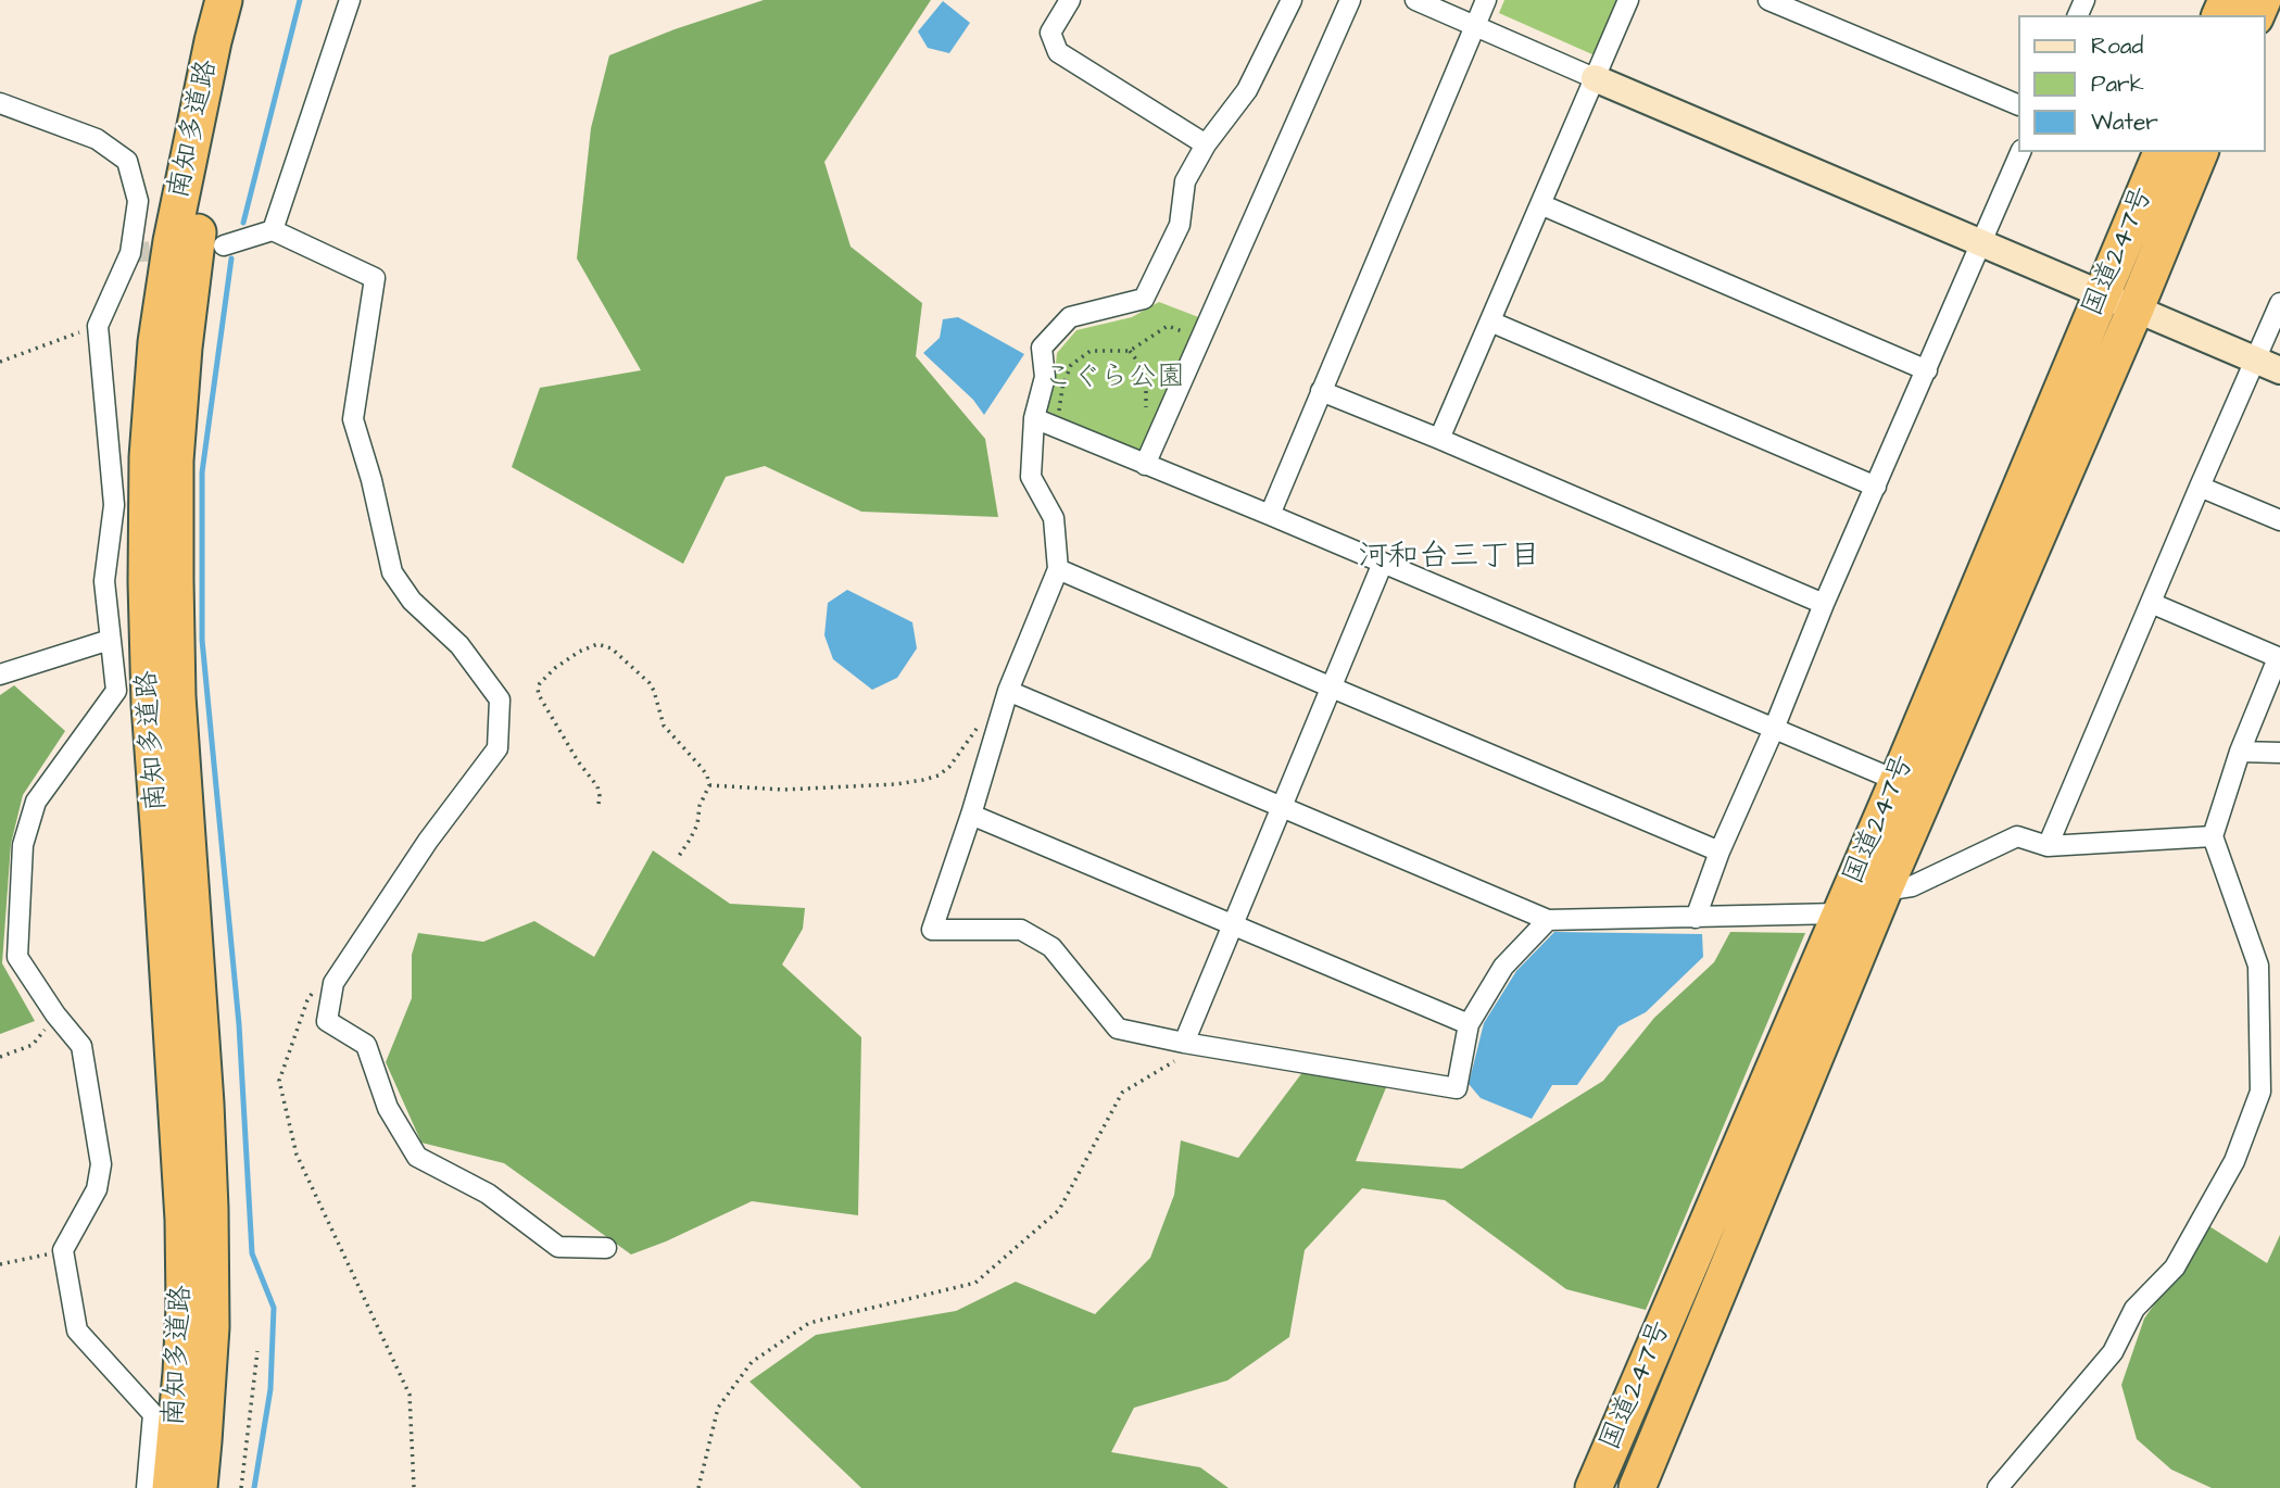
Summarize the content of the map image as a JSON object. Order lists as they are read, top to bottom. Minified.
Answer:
{"streets":{"highway":["南知多道路","国道247号"]},"districts":["河和台三丁目"],"parks":["こぐら公園"],"legend":["Road","Park","Water"]}
